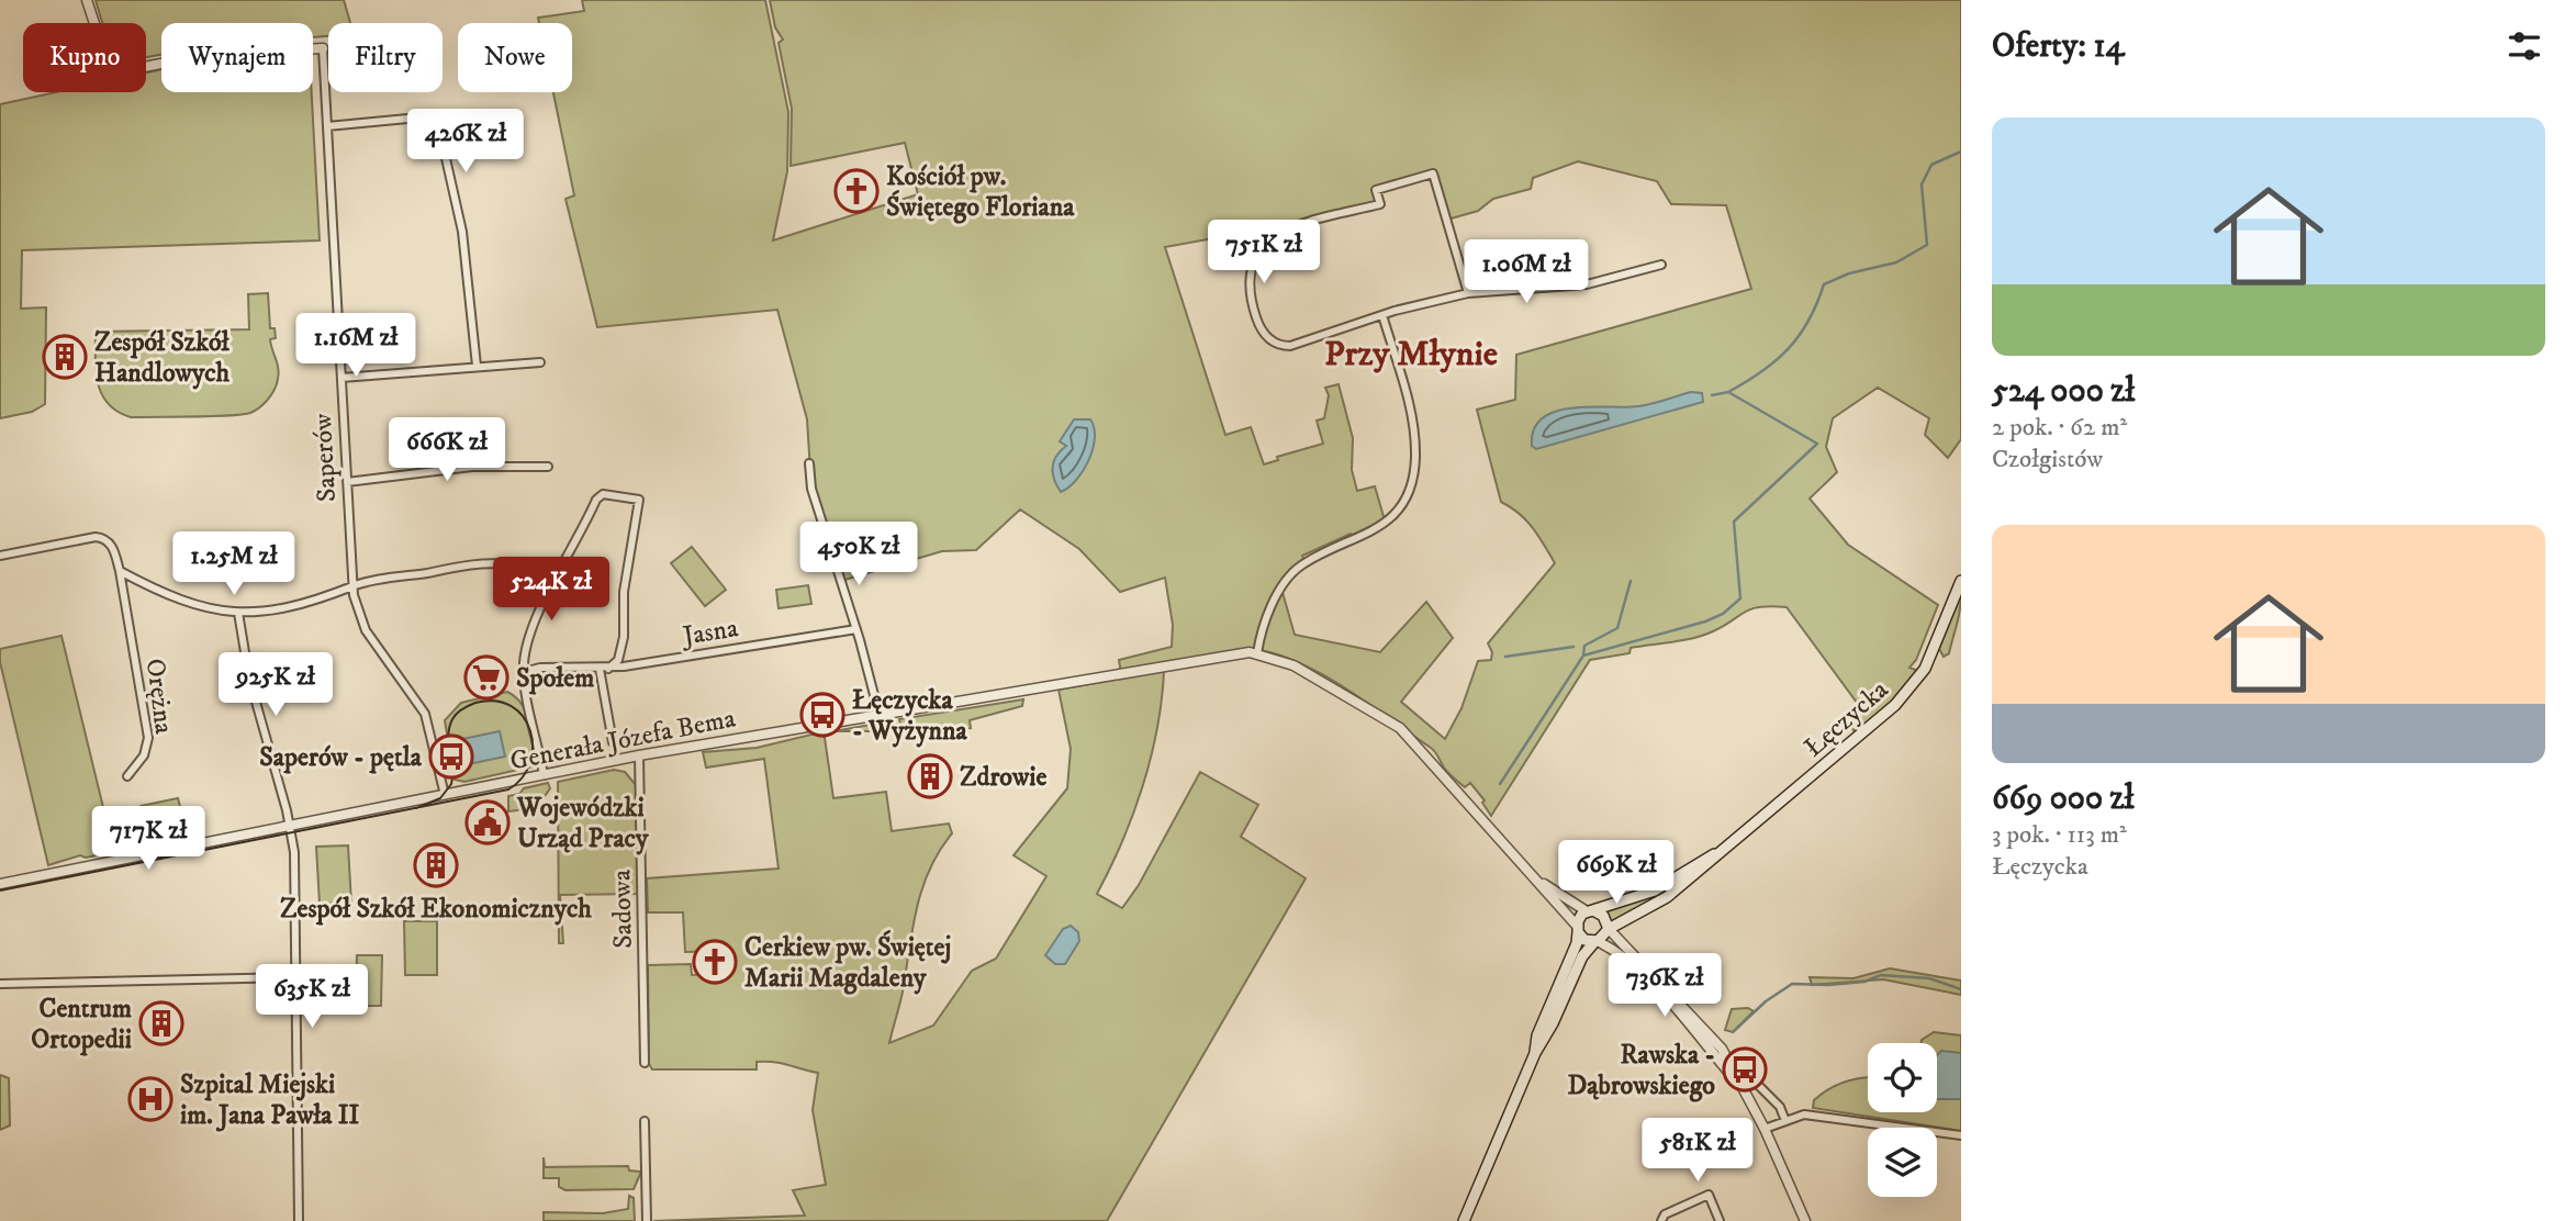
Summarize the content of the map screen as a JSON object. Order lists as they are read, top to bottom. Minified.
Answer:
{"streets":{"main road":["Łęczycka"],"street":["Saperów","Jasna","Orężna","Generała Józefa Bema","Sadowa"]},"crossings":[["Saperów","Generała Józefa Bema"],["Generała Józefa Bema","Sadowa"]],"districts":["Przy Młynie"],"places":{"church":["Kościół pw. Świętego Floriana","Cerkiew pw. Świętej Marii Magdaleny"],"building":["Zespół Szkół Handlowych","Zdrowie","Zespół Szkół Ekonomicznych","Centrum Ortopedii"],"supermarket":["Społem"],"bus stop":["Łęczycka - Wyżynna","Saperów - pętla","Rawska - Dąbrowskiego"],"public building":["Wojewódzki Urząd Pracy"],"hospital":["Szpital Miejski im. Jana Pawła II"]},"page":{"heading":"Oferty: 14","chip":["Kupno","Wynajem","Filtry","Nowe"],"list":[{"name":"524 000 zł","note":"2 pok. · 62 m² · Czołgistów"},{"name":"669 000 zł","note":"3 pok. · 113 m² · Łęczycka"}],"price":["426K zł","751K zł","1.06M zł","1.16M zł","666K zł","450K zł","1.25M zł","524K zł","925K zł","717K zł","669K zł","736K zł","635K zł","581K zł"]}}
